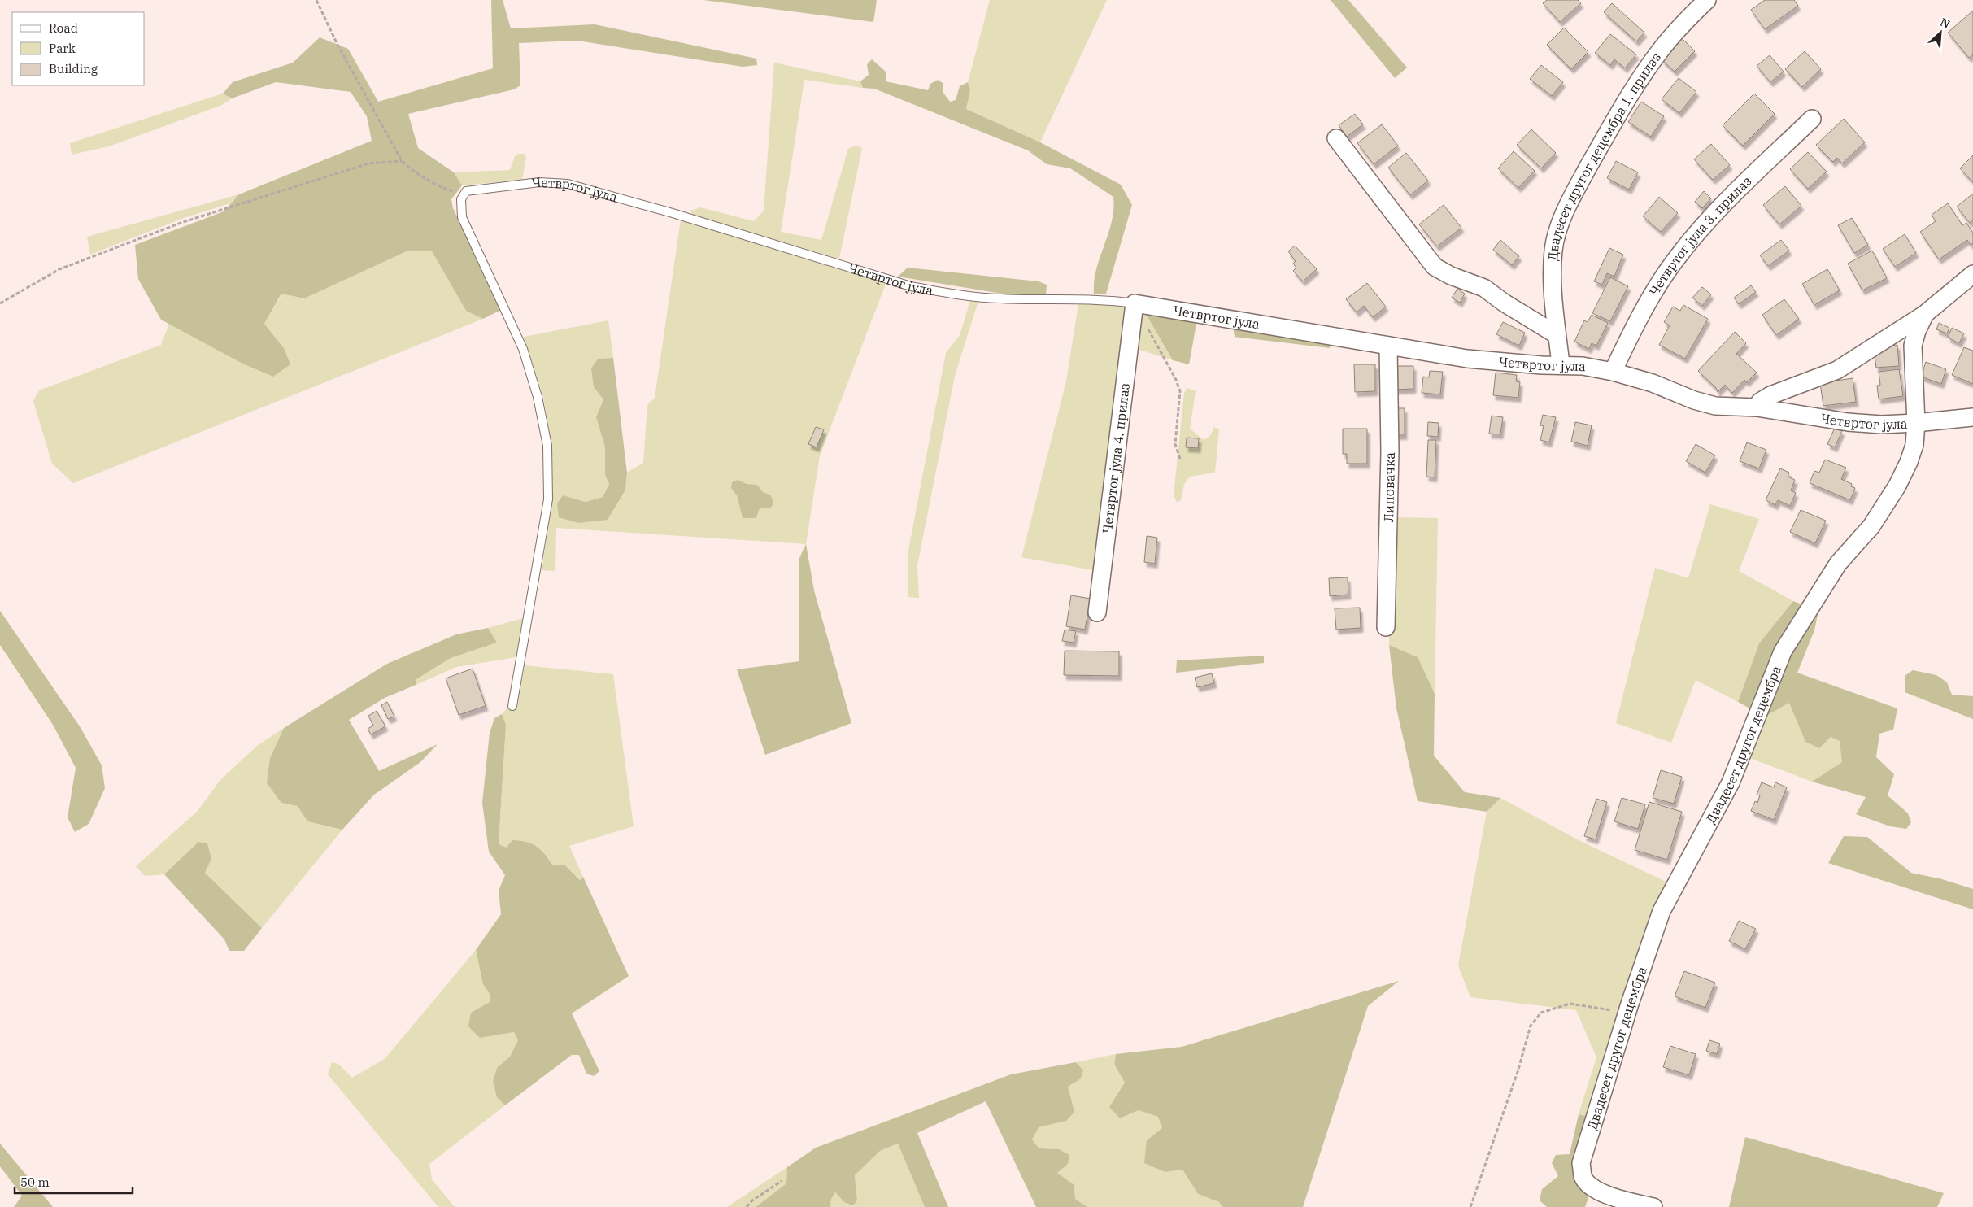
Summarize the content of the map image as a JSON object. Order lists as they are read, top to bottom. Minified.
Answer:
{"streets":{"street":["Двадесет другог децембра 1. прилаз","Четвртог јула","Четвртог јула 3. прилаз","Четвртог јула 4. прилаз","Липовачка","Двадесет другог децембра"]},"crossings":[["Двадесет другог децембра 1. прилаз","Четвртог јула"],["Четвртог јула","Четвртог јула 3. прилаз"],["Четвртог јула","Четвртог јула 4. прилаз"],["Четвртог јула","Липовачка"],["Четвртог јула","Двадесет другог децембра"]],"legend":["Road","Park","Building"],"scale_bar":"50 m","north":"top right"}
